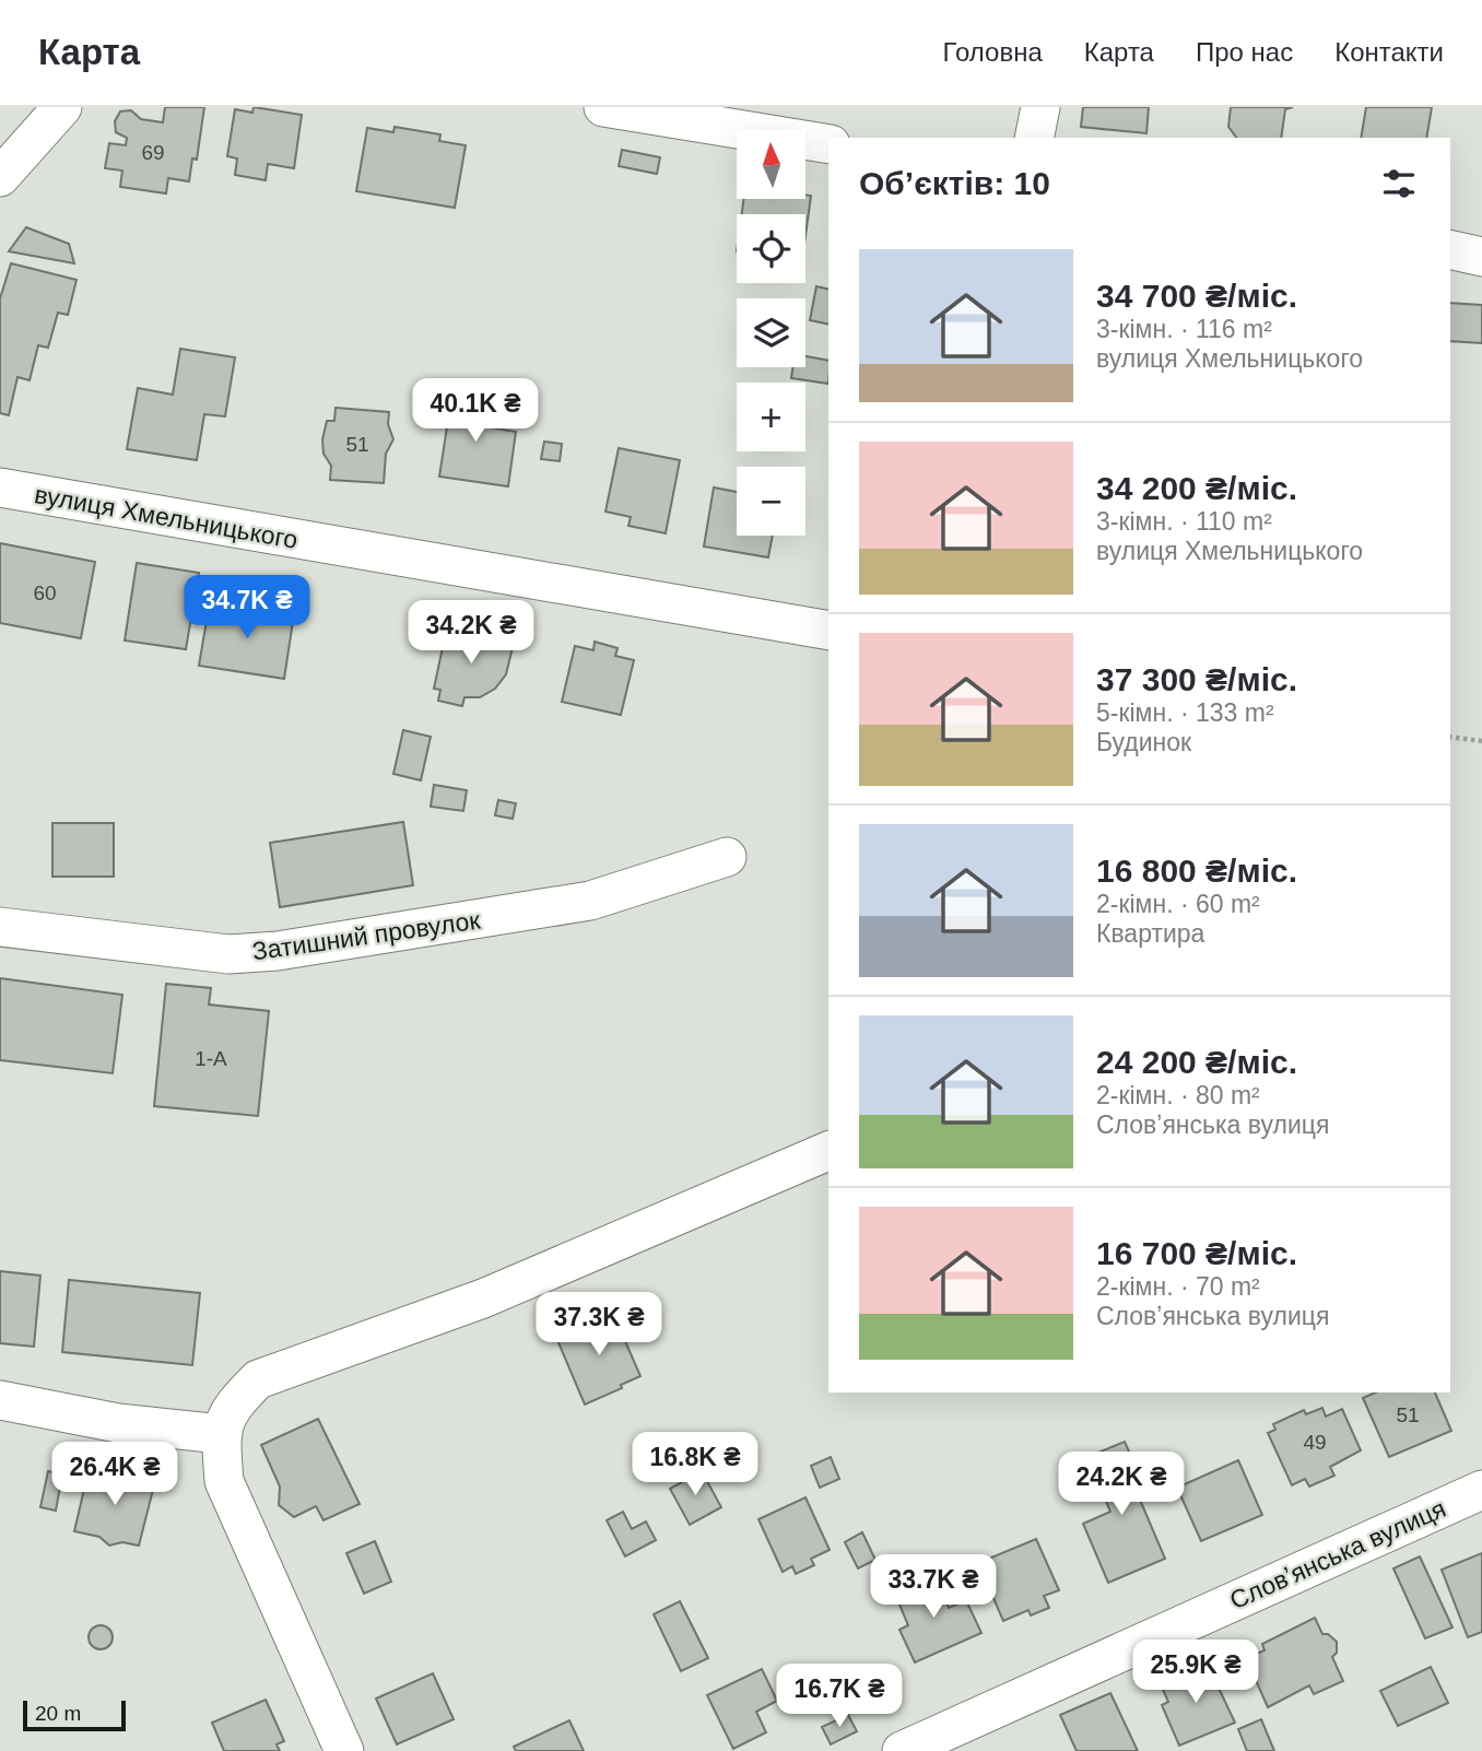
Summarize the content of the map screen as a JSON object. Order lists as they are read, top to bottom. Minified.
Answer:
{"streets":{"street":["вулиця Хмельницького","Затишний провулок","Словʼянська вулиця"]},"house_numbers":["69","51","60","1-А","51","49"],"scale_bar":"20 m","north":"top","page":{"header":"Карта","nav":["Головна","Карта","Про нас","Контакти"],"map_buttons":["+","−"],"heading":"Об’єктів: 10","list":[{"name":"34 700 ₴/міс.","note":"3-кімн. · 116 m² · вулиця Хмельницького"},{"name":"34 200 ₴/міс.","note":"3-кімн. · 110 m² · вулиця Хмельницького"},{"name":"37 300 ₴/міс.","note":"5-кімн. · 133 m² · Будинок"},{"name":"16 800 ₴/міс.","note":"2-кімн. · 60 m² · Квартира"},{"name":"24 200 ₴/міс.","note":"2-кімн. · 80 m² · Словʼянська вулиця"},{"name":"16 700 ₴/міс.","note":"2-кімн. · 70 m² · Словʼянська вулиця"}],"price":["40.1K ₴","34.7K ₴","34.2K ₴","37.3K ₴","16.8K ₴","26.4K ₴","24.2K ₴","33.7K ₴","25.9K ₴","16.7K ₴"],"scale":"20 m"}}
